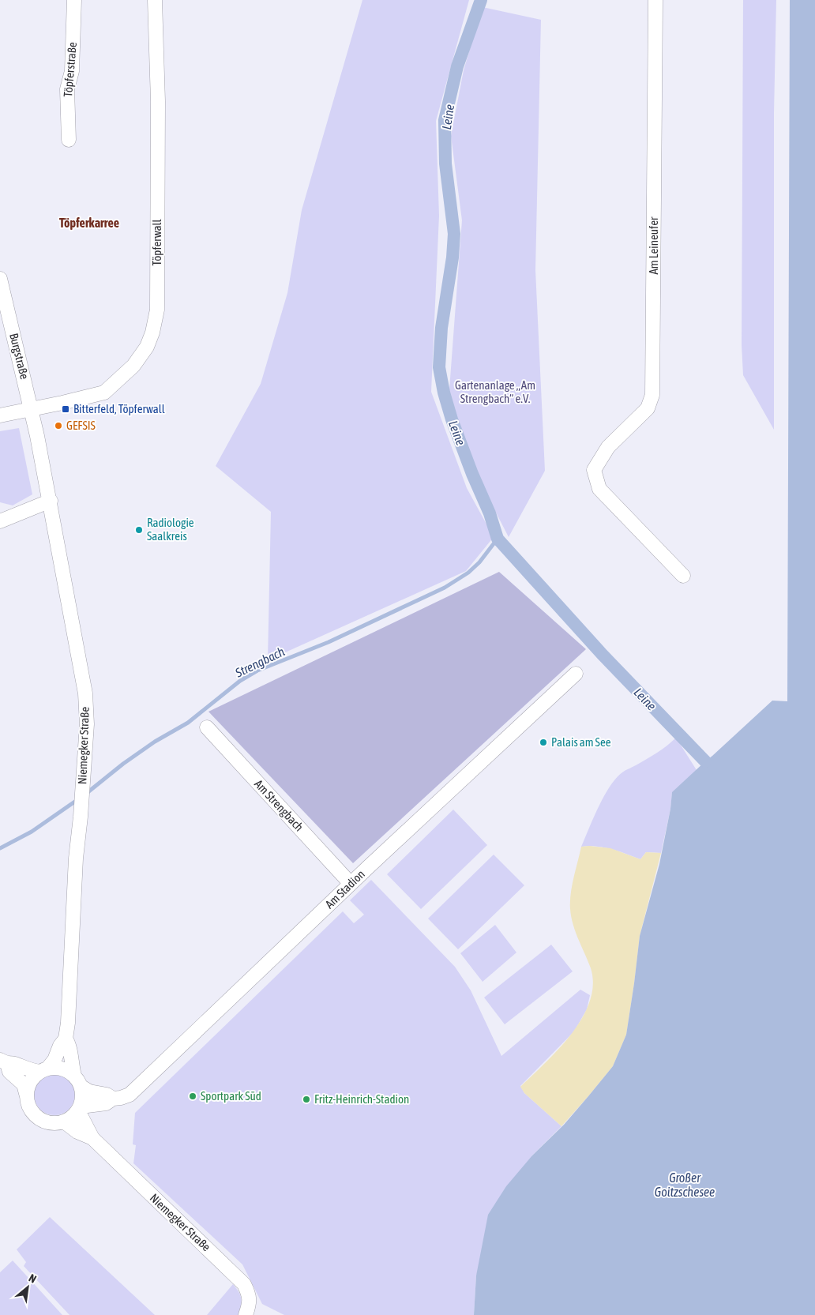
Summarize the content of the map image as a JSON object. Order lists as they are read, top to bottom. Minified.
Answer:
{"streets":{"street":["Töpferstraße","Töpferwall","Am Leineufer","Burgstraße","Niemegker Straße","Am Strengbach","Am Stadion"]},"crossings":[["Töpferwall","Burgstraße"],["Töpferwall","Niemegker Straße"],["Burgstraße","Niemegker Straße"],["Niemegker Straße","Am Stadion"],["Am Strengbach","Am Stadion"]],"districts":["Töpferkarree"],"water":["Leine","Strengbach","Großer Goitzschesee"],"parks":["Gartenanlage „Am Strengbach” e.V."],"places":{"transit":["Bitterfeld, Töpferwall"],"other":["GEFSIS","Radiologie Saalkreis","Palais am See","Sportpark Süd","Fritz-Heinrich-Stadion"]},"north":"top right"}
